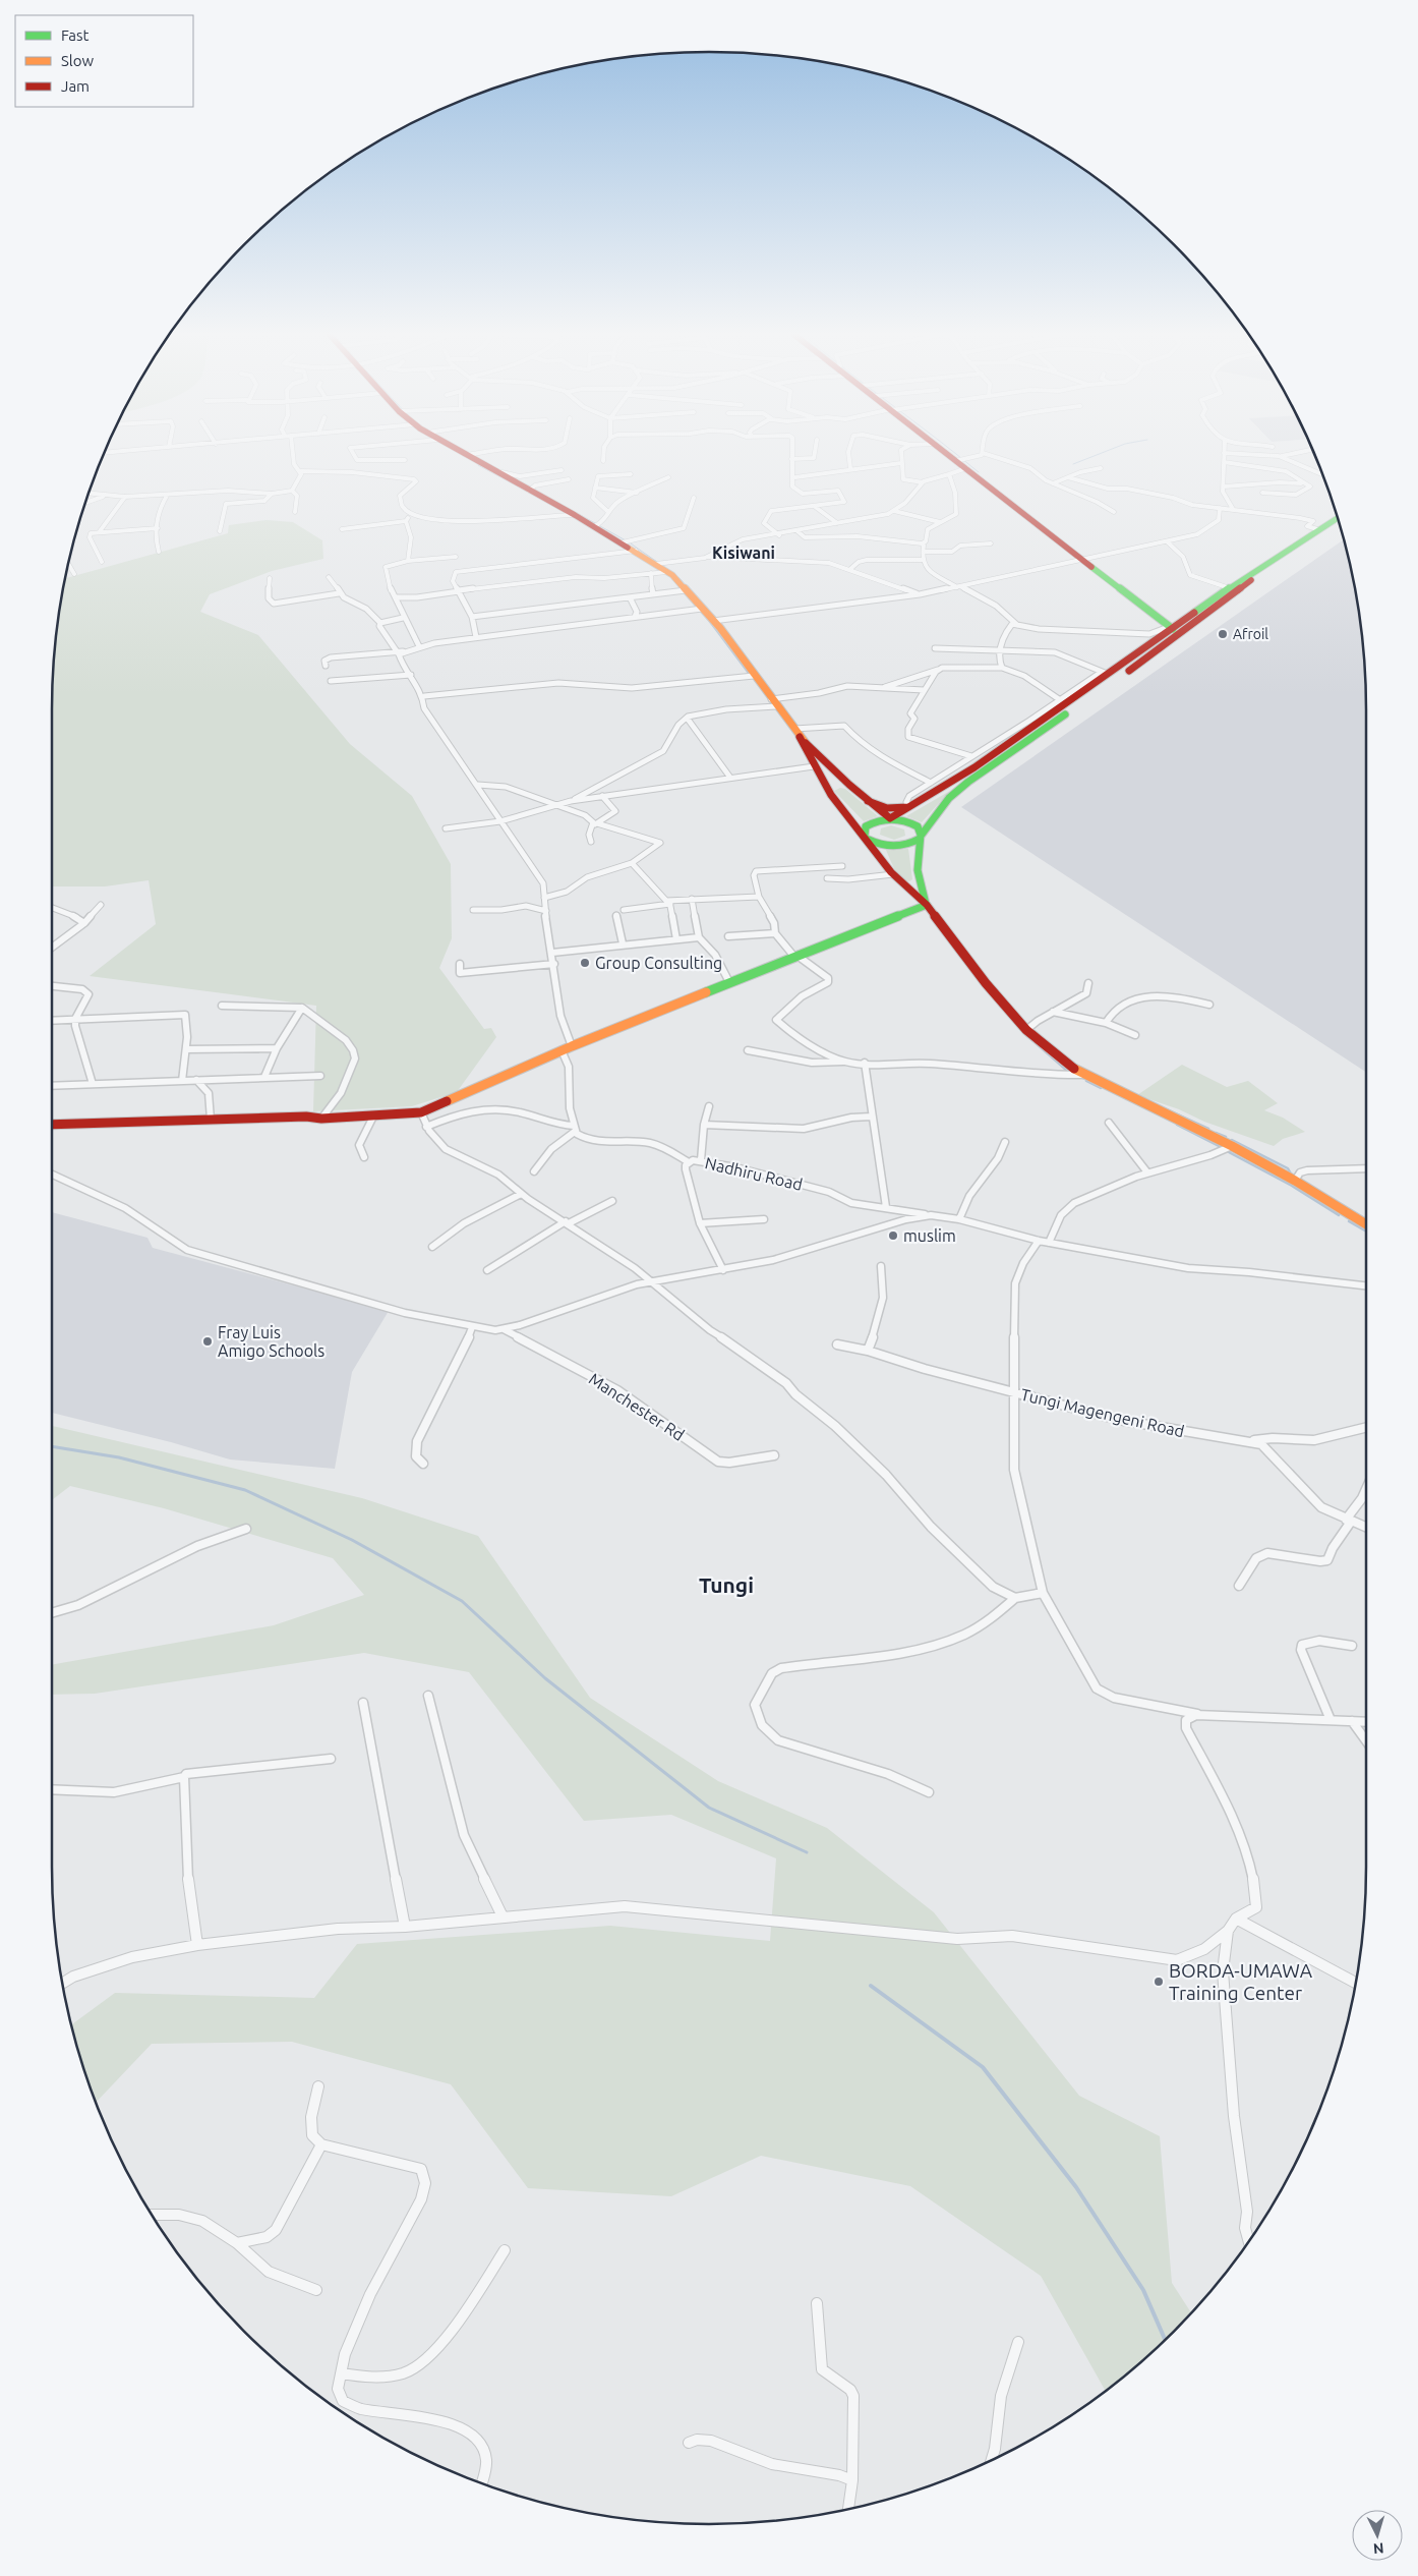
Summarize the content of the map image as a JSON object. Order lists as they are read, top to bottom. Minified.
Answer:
{"streets":{"street":["Nadhiru Road","Manchester Rd","Tungi Magengeni Road"]},"districts":["Kisiwani","Tungi"],"places":["Afroil","Group Consulting","muslim","Fray Luis Amigo Schools","BORDA-UMAWA Training Center"],"legend":["Fast","Slow","Jam"],"north":"bottom"}
